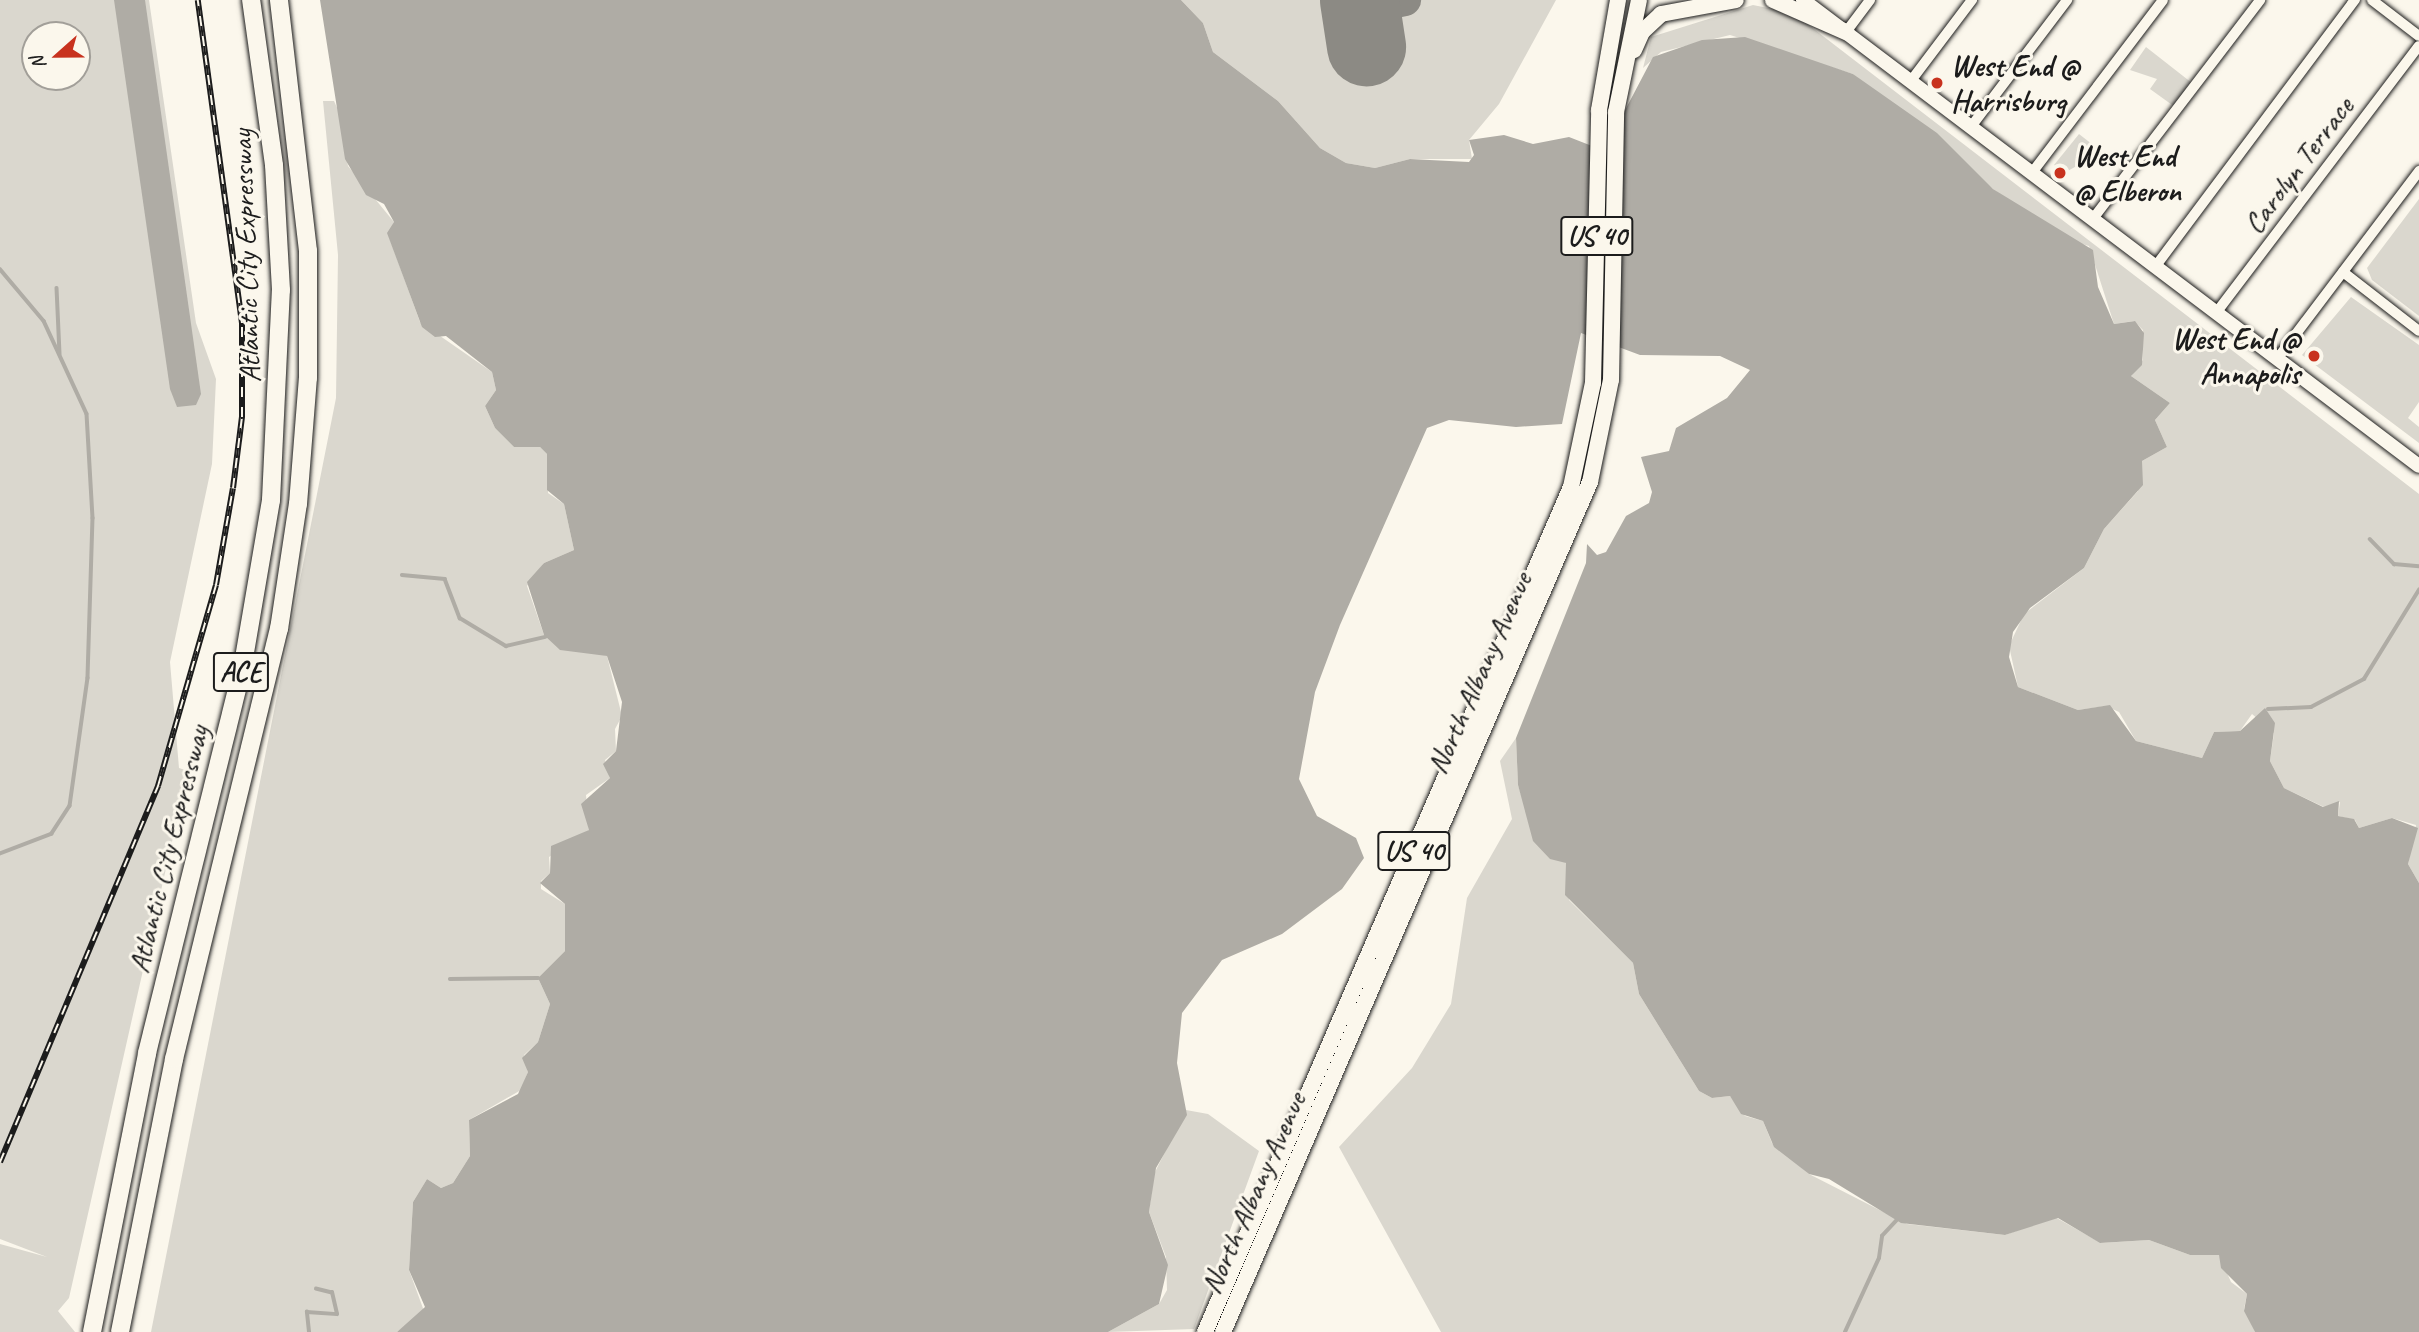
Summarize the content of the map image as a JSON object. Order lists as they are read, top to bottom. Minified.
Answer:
{"streets":{"highway":["US 40","Atlantic City Expressway","ACE","North Albany Avenue"],"street":["Carolyn Terrace"]},"places":["West End @ Harrisburg","West End @ Elberon","West End @ Annapolis"],"north":"left"}
